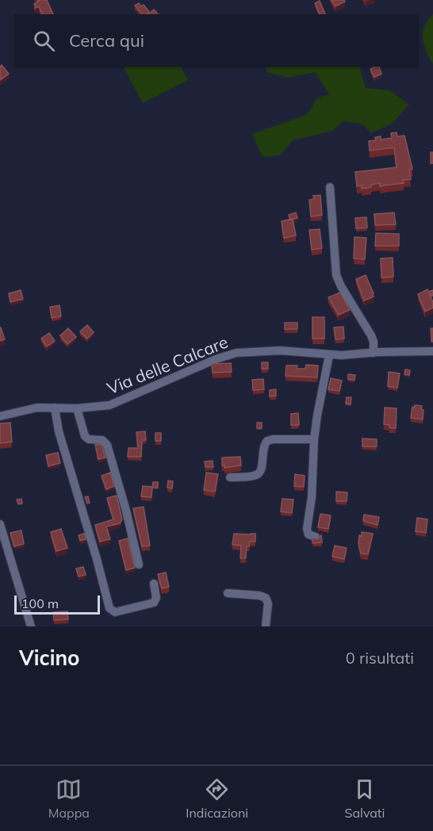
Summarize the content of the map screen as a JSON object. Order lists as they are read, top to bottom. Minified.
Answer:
{"streets":{"street":["Via delle Calcare"]},"scale_bar":"100 m","page":{"search":"Cerca qui","scale":"100 m","heading":["Vicino","0 risultati"],"nav":["Mappa","Indicazioni","Salvati"]}}
